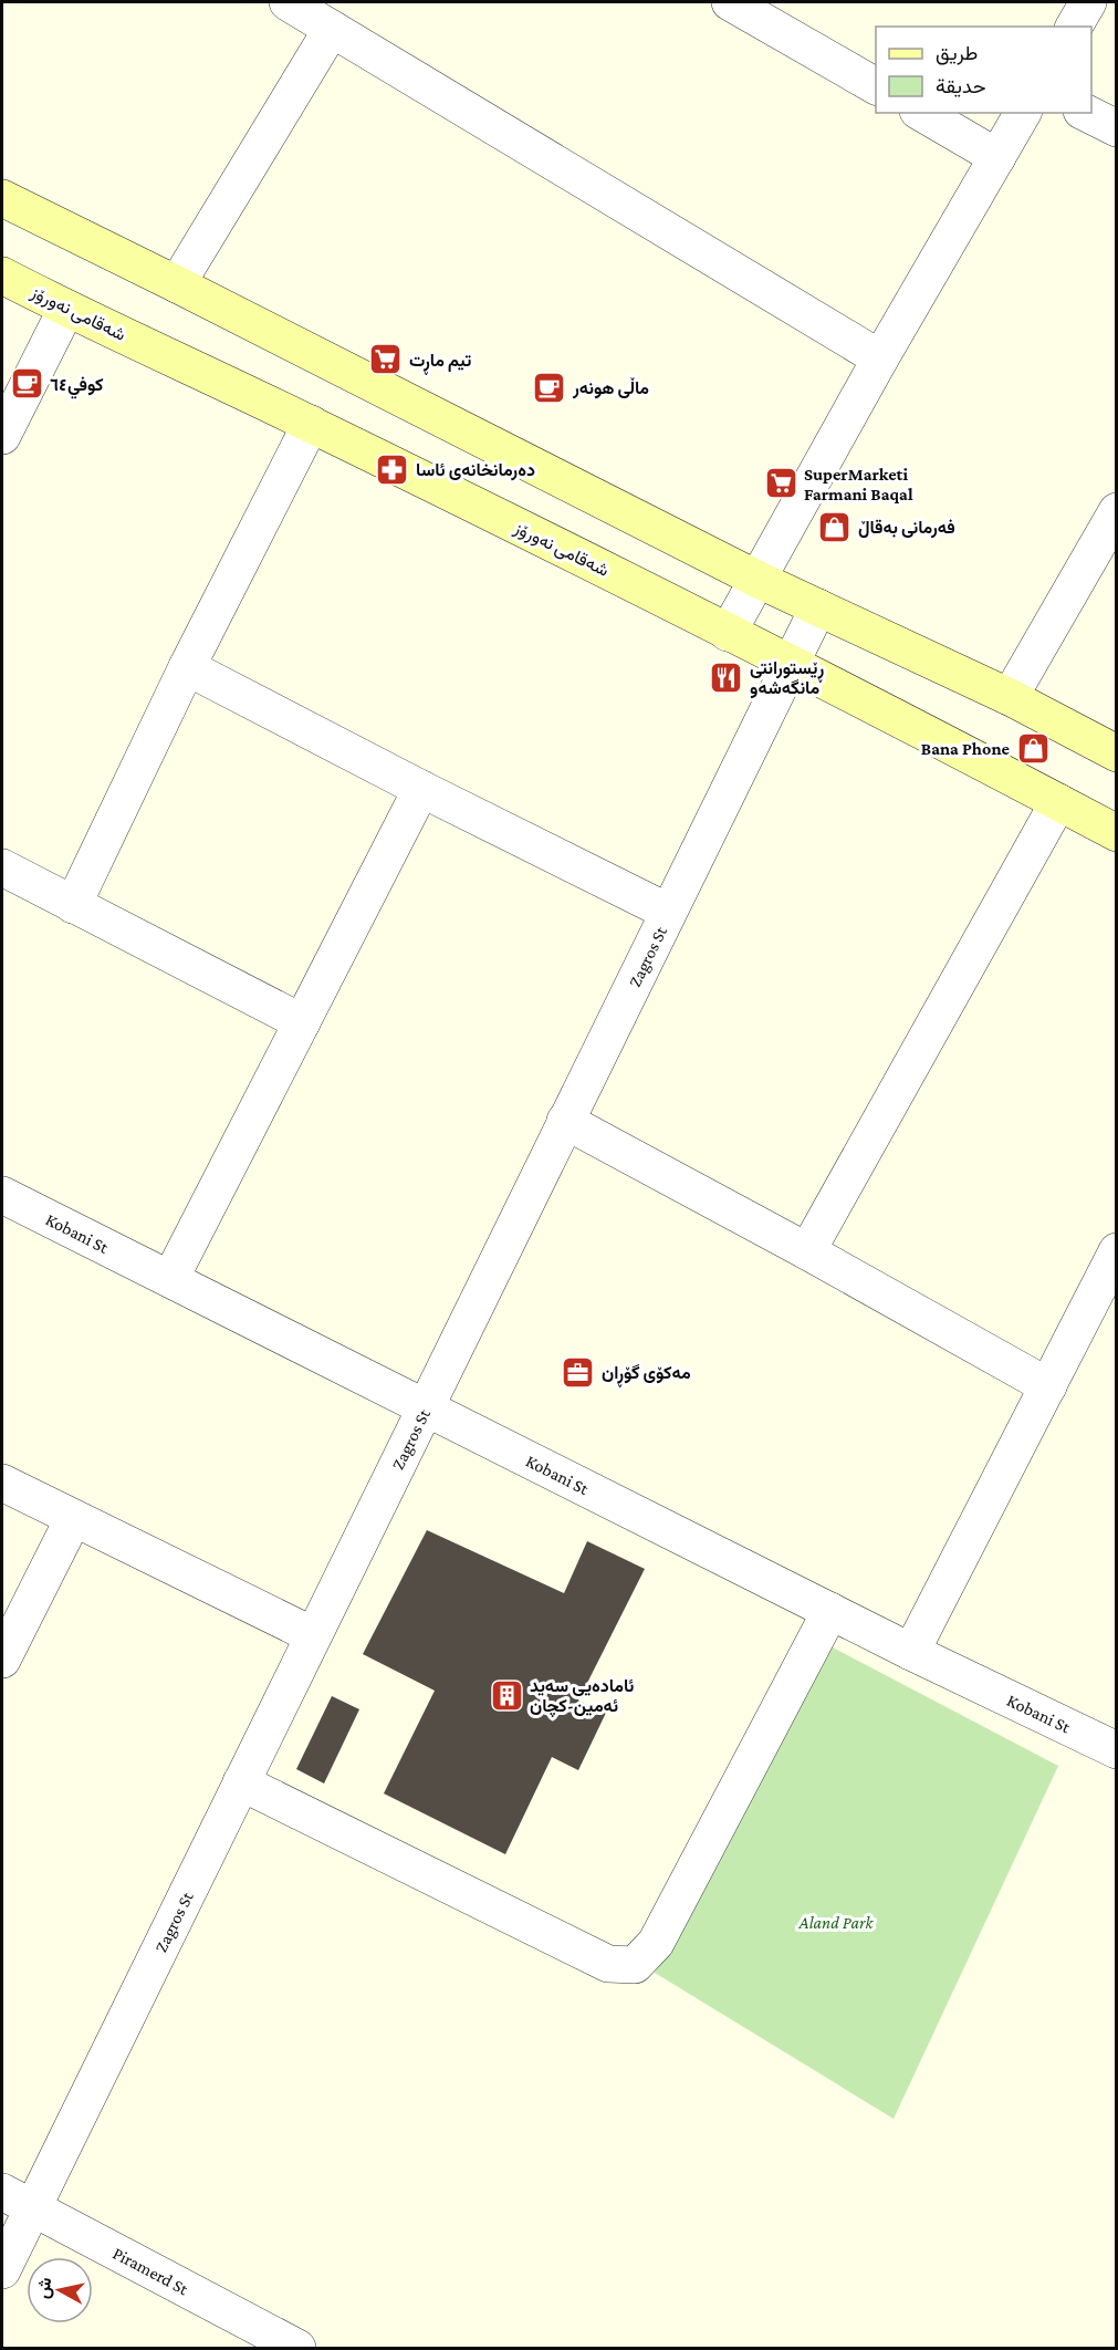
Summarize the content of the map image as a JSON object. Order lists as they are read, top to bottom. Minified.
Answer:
{"streets":{"main road":["شەقامی نەورۆز"],"street":["Zagros St","Kobani St","Piramerd St"]},"crossings":[["شەقامی نەورۆز","Zagros St"],["Zagros St","Kobani St"],["Zagros St","Piramerd St"]],"parks":["Aland Park"],"places":{"supermarket":["تیم ماڕت","SuperMarketi Farmani Baqal"],"cafe":["كوفي٦٤","ماڵی هونەر"],"pharmacy":["دەرمانخانەی ئاسا"],"shop":["فەرمانی بەقاڵ","Bana Phone"],"restaurant":["ڕێستورانتی مانگەشەو"],"office":["مەکۆی گۆڕان"],"building":["ئامادەیی سەید ئەمین-کچان"]},"legend":["طريق","حديقة"],"north":"left"}
